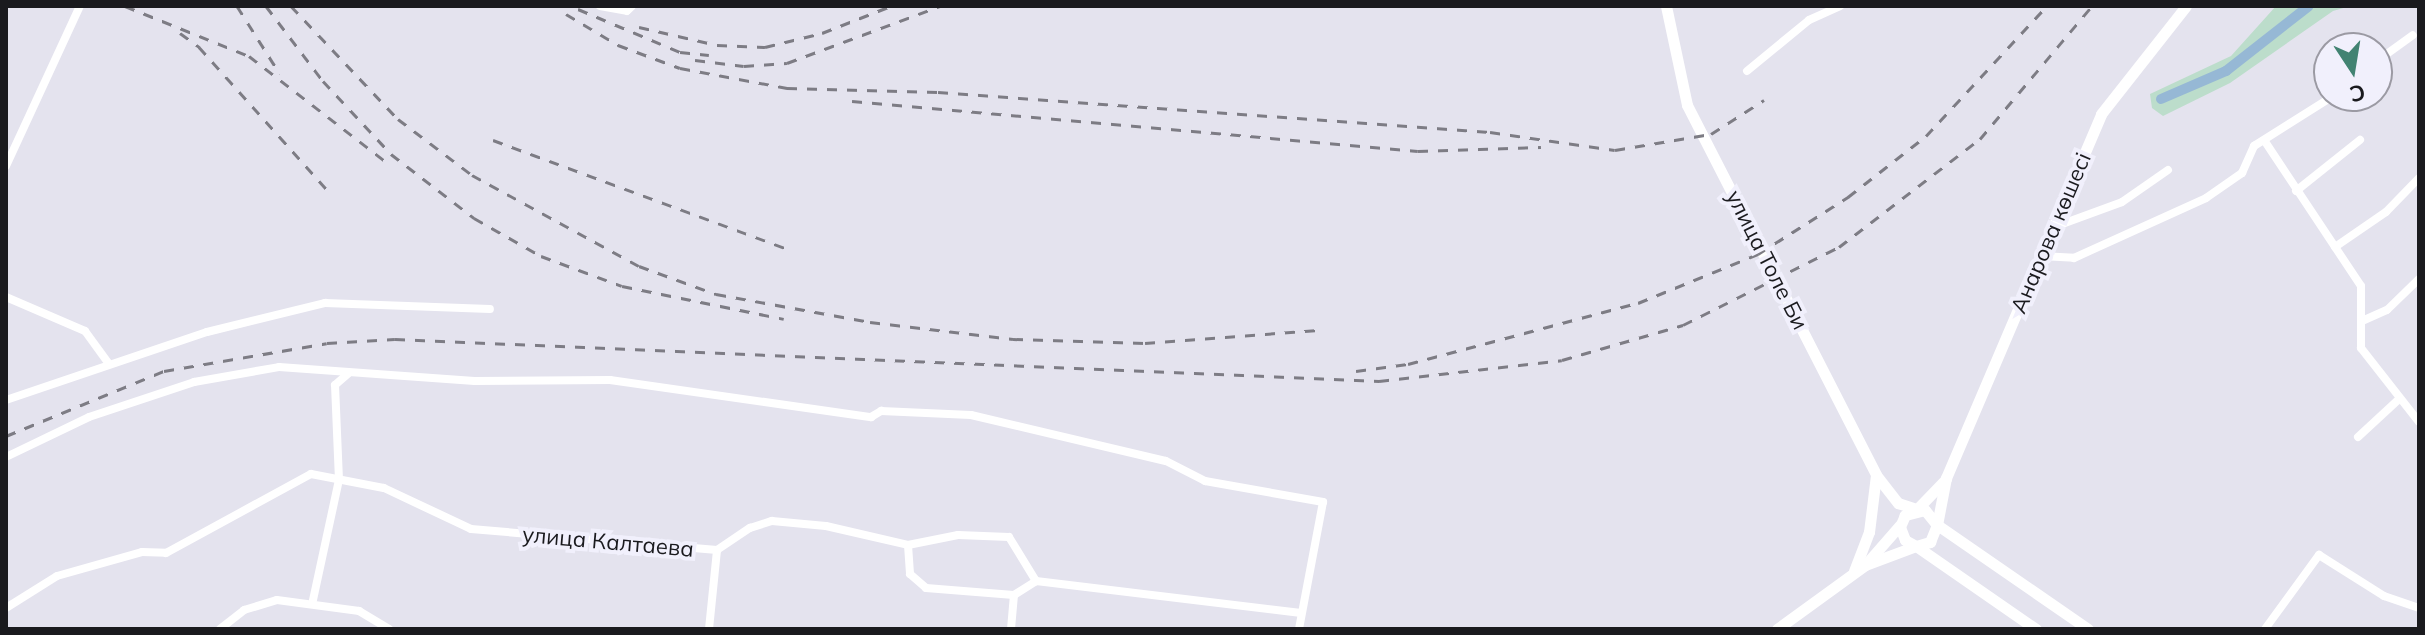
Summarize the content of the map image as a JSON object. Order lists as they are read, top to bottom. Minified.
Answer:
{"streets":{"main road":["Анарова көшесі","улица Толе Би"],"street":["улица Калтаева"]},"north":"bottom"}
